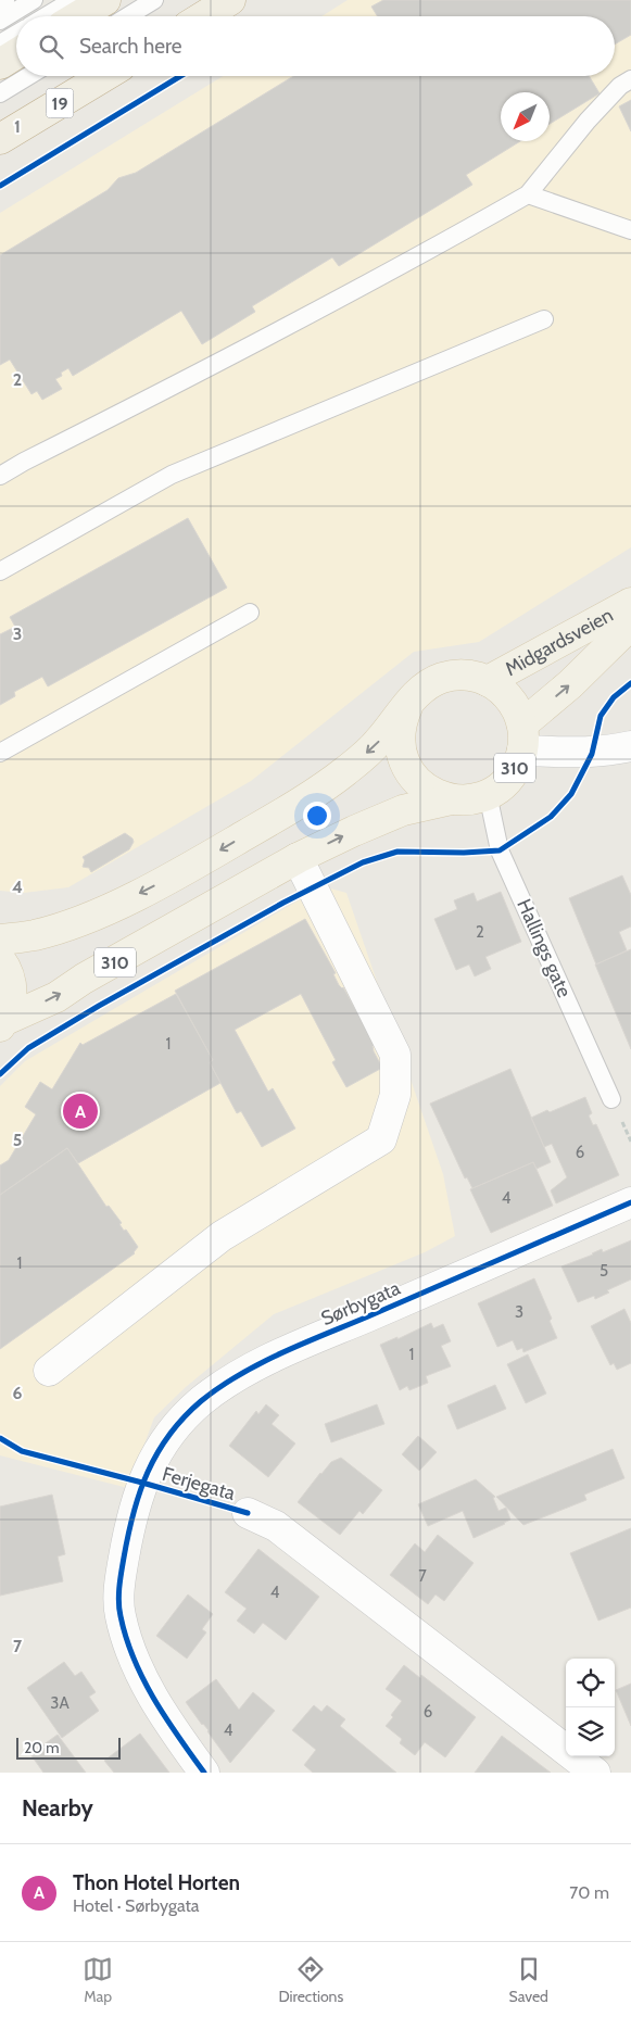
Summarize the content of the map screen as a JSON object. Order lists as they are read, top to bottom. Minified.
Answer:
{"streets":{"highway":["19"],"main road":["Midgardsveien","310"],"street":["Sørbygata","Ferjegata"],"lane":["Hallings gate"]},"crossings":[["Midgardsveien","310"],["Midgardsveien","Hallings gate"],["310","Hallings gate"]],"house_numbers":["2","1","6","4","1","5","3","1","7","4","3A","6","4"],"scale_bar":"20 m","north":"bottom left","page":{"search":"Search here","pins":"A","scale":"20 m","heading":"Nearby","list":[{"mark":"A","name":"Thon Hotel Horten","note":"Hotel · Sørbygata","value":"70 m"}],"nav":["Map","Directions","Saved"]},"grid":{"rows":["1","2","3","4","5","6","7"]}}
